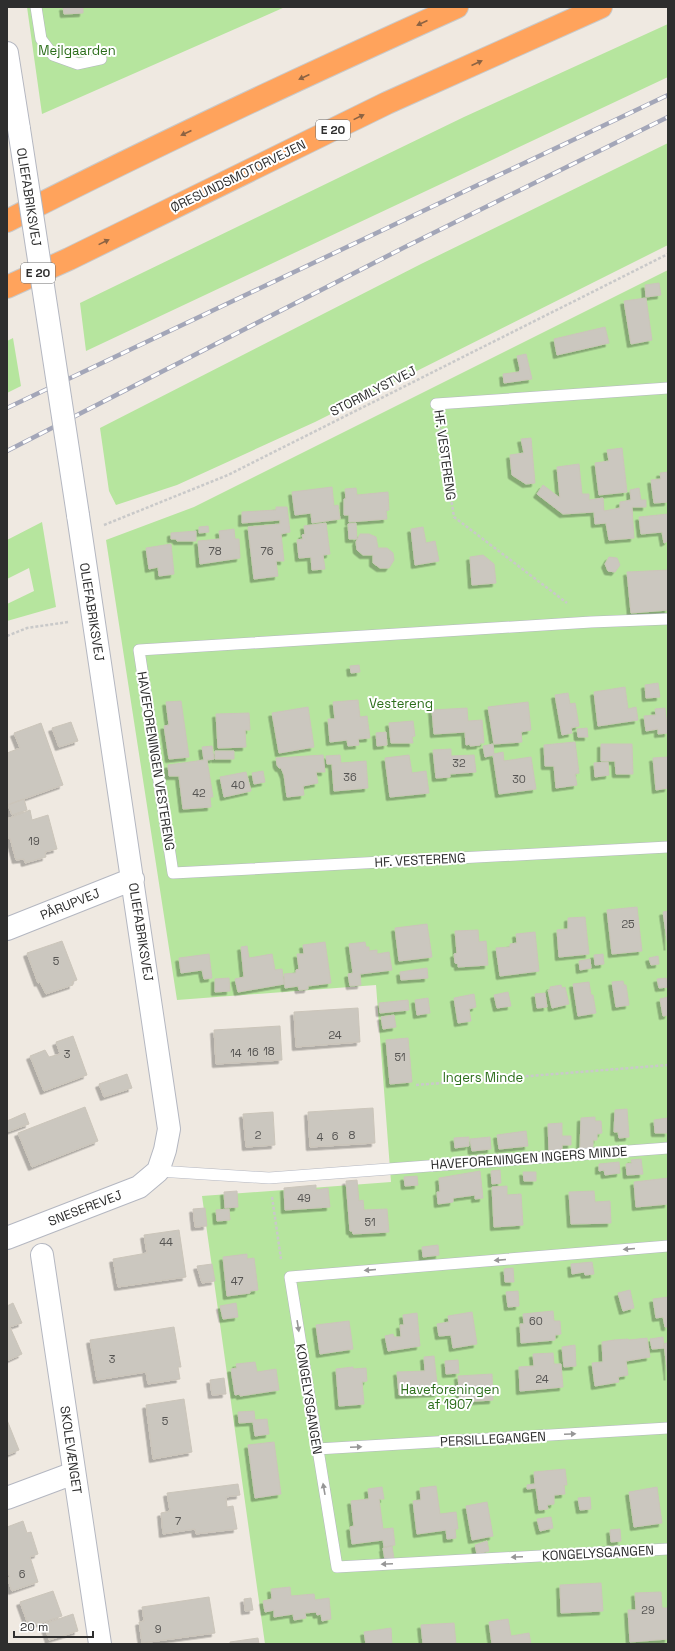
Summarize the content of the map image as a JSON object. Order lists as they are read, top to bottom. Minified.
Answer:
{"streets":{"highway":["E 20","ØRESUNDSMOTORVEJEN"],"street":["OLIEFABRIKSVEJ","PÅRUPVEJ","SNESEREVEJ","SKOLEVÆNGET"],"lane":["HF. VESTERENG","HAVEFORENINGEN VESTERENG","HAVEFORENINGEN INGERS MINDE","KONGELYSGANGEN","PERSILLEGANGEN"],"path":["STORMLYSTVEJ"]},"crossings":[["OLIEFABRIKSVEJ","STORMLYSTVEJ"],["OLIEFABRIKSVEJ","PÅRUPVEJ"],["OLIEFABRIKSVEJ","HAVEFORENINGEN INGERS MINDE"],["OLIEFABRIKSVEJ","SNESEREVEJ"],["HF. VESTERENG","HAVEFORENINGEN VESTERENG"],["HAVEFORENINGEN INGERS MINDE","SNESEREVEJ"],["KONGELYSGANGEN","PERSILLEGANGEN"]],"one_way":["PERSILLEGANGEN"],"parks":["Mejlgaarden","Vestereng","Ingers Minde","Haveforeningen af 1907"],"house_numbers":["78","76","32","36","30","40","42","19","25","5","24","18","16","14","3","51","2","8","6","4","49","51","44","47","60","3","24","5","7","6","29","9"],"scale_bar":"20 m"}
